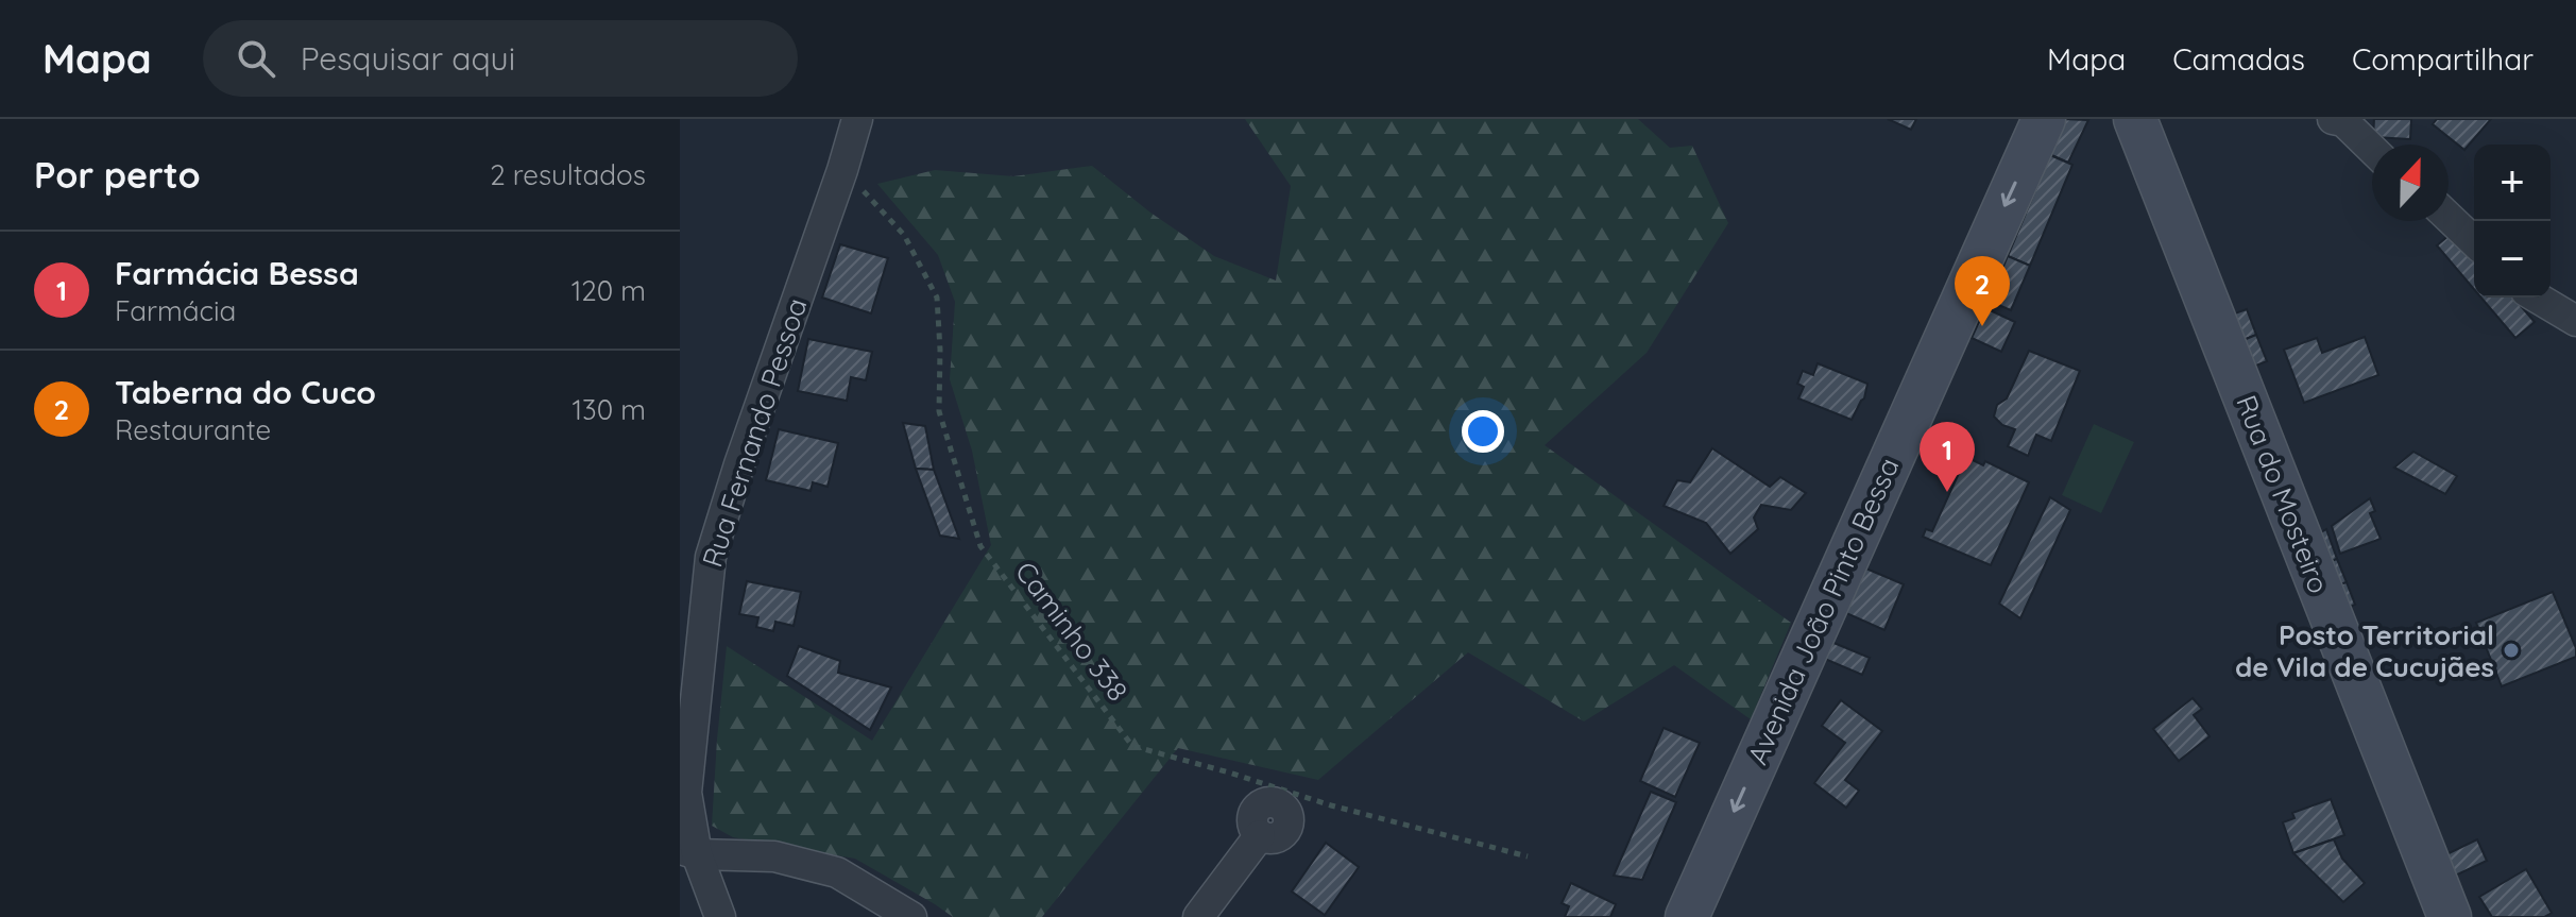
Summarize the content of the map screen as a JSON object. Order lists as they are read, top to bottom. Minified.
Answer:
{"streets":{"main road":["Rua do Mosteiro","Avenida João Pinto Bessa"],"street":["Rua Fernando Pessoa"],"path":["Caminho 338"]},"crossings":[["Rua Fernando Pessoa","Caminho 338"]],"one_way":["Avenida João Pinto Bessa"],"places":["Posto Territorial de Vila de Cucujães"],"north":"top","page":{"header":"Mapa","search":"Pesquisar aqui","nav":["Mapa","Camadas","Compartilhar"],"heading":["Por perto","2 resultados"],"map_buttons":["+","−"],"list":[{"mark":"1","name":"Farmácia Bessa","note":"Farmácia","value":"120 m"},{"mark":"2","name":"Taberna do Cuco","note":"Restaurante","value":"130 m"}],"pins":["2","1"]}}
